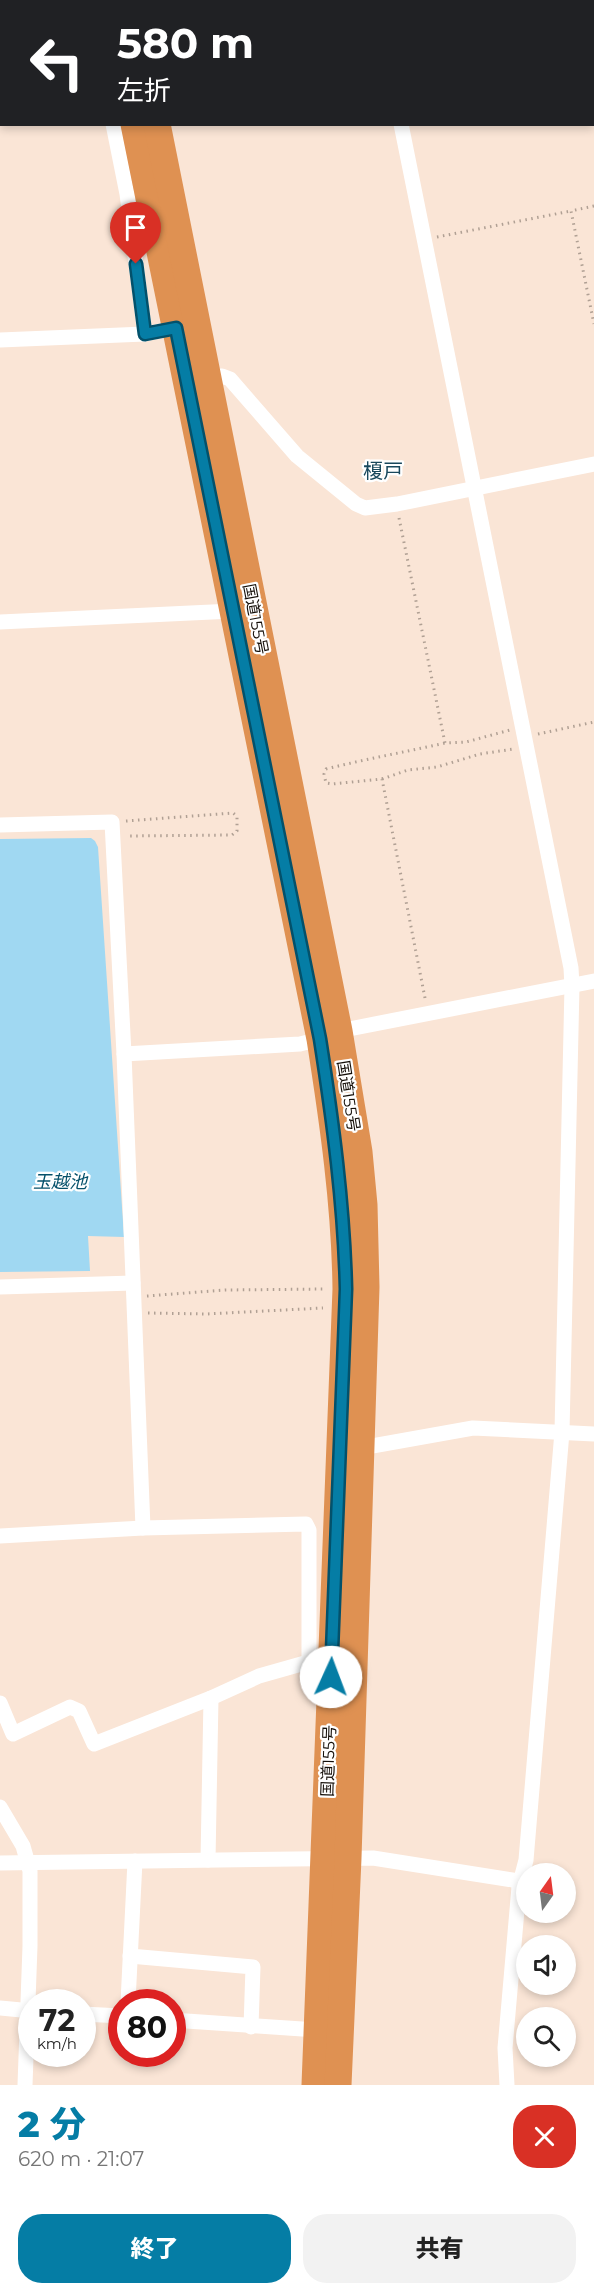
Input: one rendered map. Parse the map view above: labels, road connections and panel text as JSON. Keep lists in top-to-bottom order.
{
  "streets": {
    "highway": ["国道155号"]
  },
  "districts": ["榎戸"],
  "water": ["玉越池"],
  "north": "top",
  "page": {
    "turn": ["580 m", "左折"],
    "speed": "72 km/h",
    "limit": "80",
    "heading": ["2 分", "620 m · 21:07"],
    "buttons": ["終了", "共有"]
  }
}
